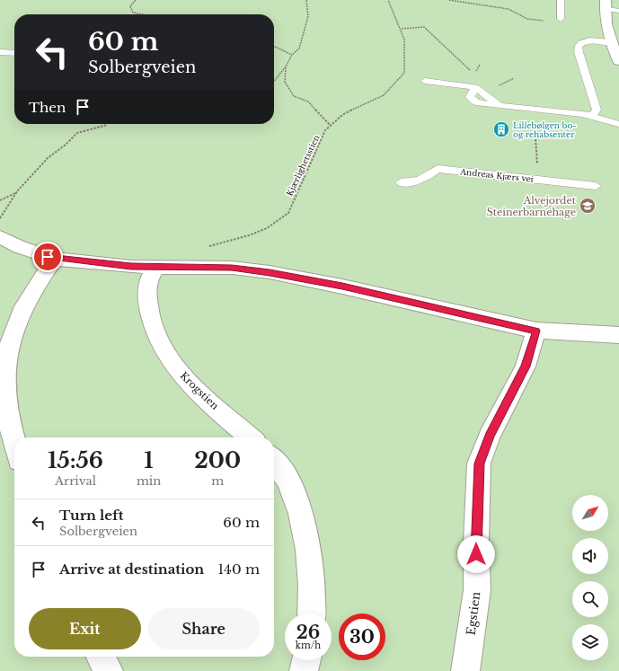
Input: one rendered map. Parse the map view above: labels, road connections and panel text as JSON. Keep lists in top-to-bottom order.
{
  "streets": {
    "street": ["Krogstien", "Egstien"],
    "lane": ["Andreas Kjærs vei"],
    "path": ["Kjærlighetsstien"]
  },
  "places": {
    "building": ["Lillebølgen bo- og rehabsenter"],
    "school or university": ["Alvejordet Steinerbarnehage"]
  },
  "north": "top right",
  "page": {
    "turn": ["60 m", "Solbergveien"],
    "then": "Then",
    "eta": [
      "15:56",
      "Arrival",
      "1",
      "min",
      "200",
      "m"
    ],
    "list": [
      {
        "name": "Turn left",
        "note": "Solbergveien",
        "value": "60 m"
      },
      {
        "name": "Arrive at destination",
        "value": "140 m"
      }
    ],
    "buttons": ["Exit", "Share"],
    "speed": "26 km/h",
    "limit": "30"
  }
}
